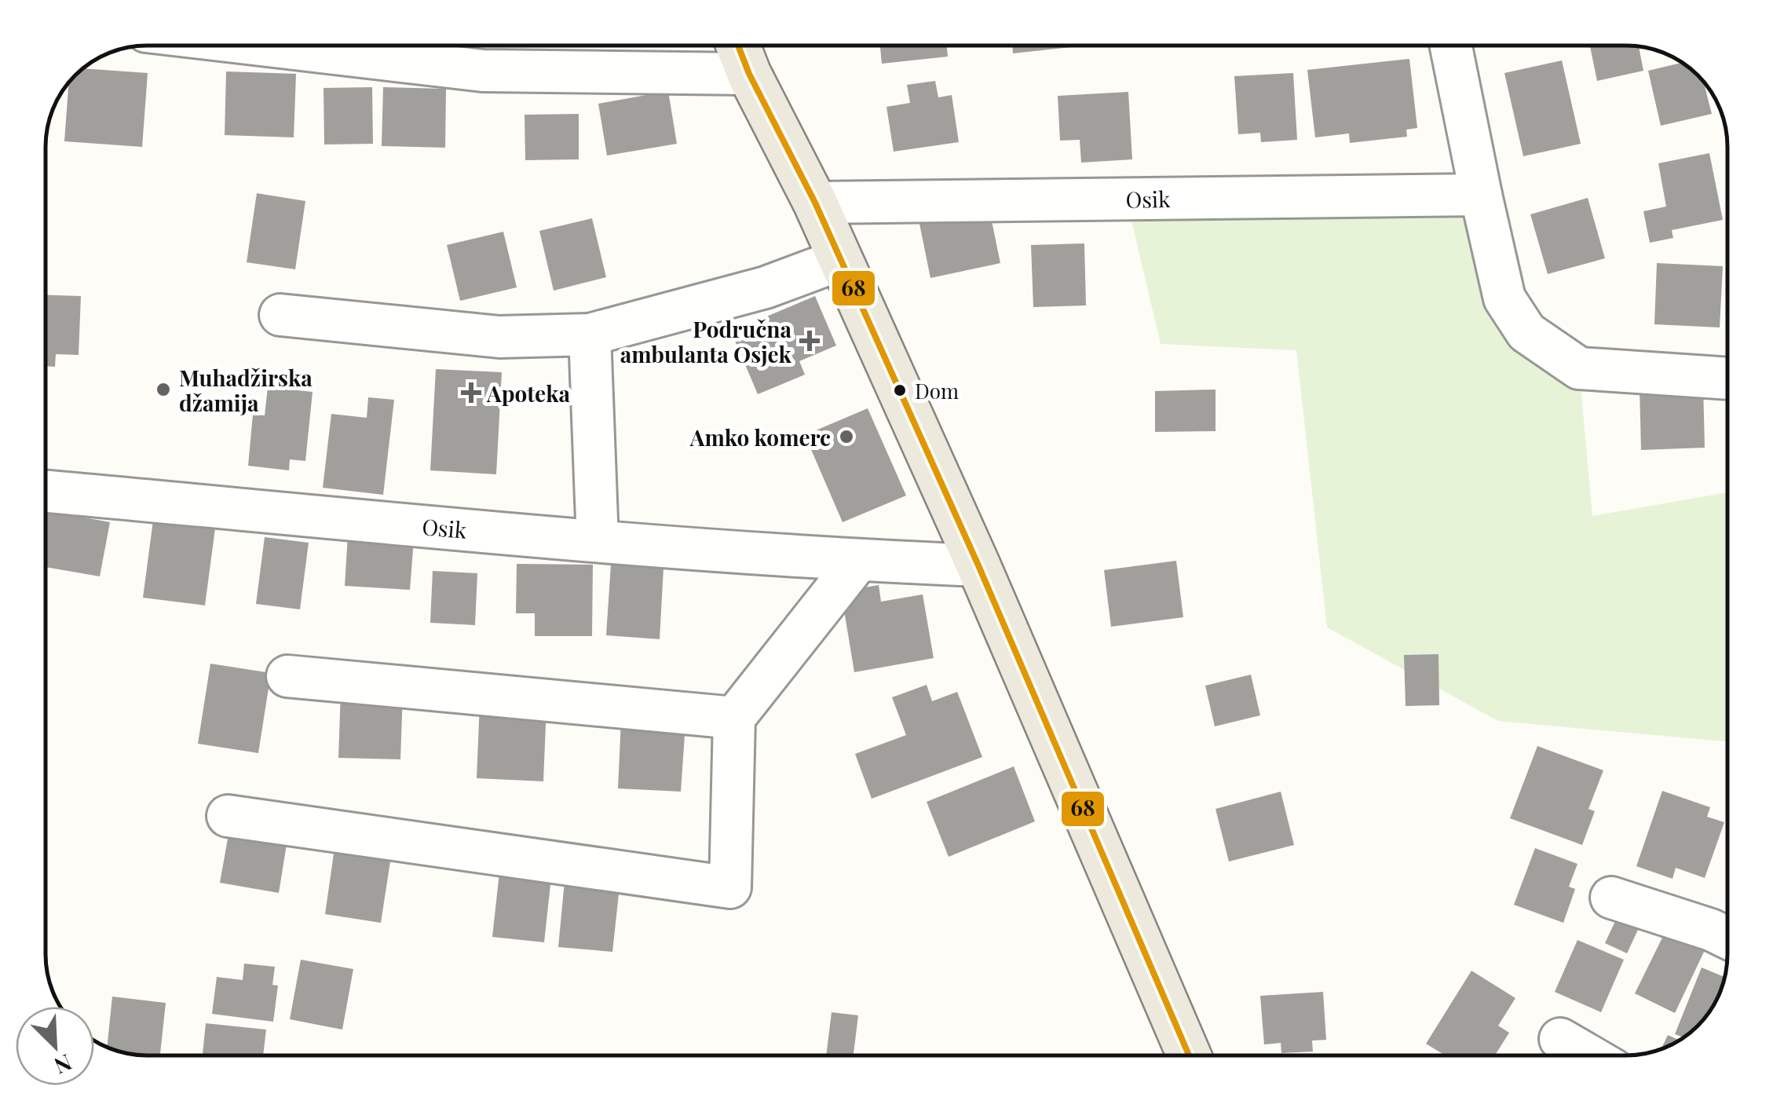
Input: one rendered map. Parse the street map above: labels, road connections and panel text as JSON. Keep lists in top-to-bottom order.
{
  "streets": {
    "street": ["Osik"]
  },
  "places": {
    "health": ["Područna ambulanta Osjek", "Apoteka"],
    "other": ["Muhadžirska džamija", "Dom", "Amko komerc"]
  },
  "lines": ["transit line 68"],
  "north": "bottom right"
}
